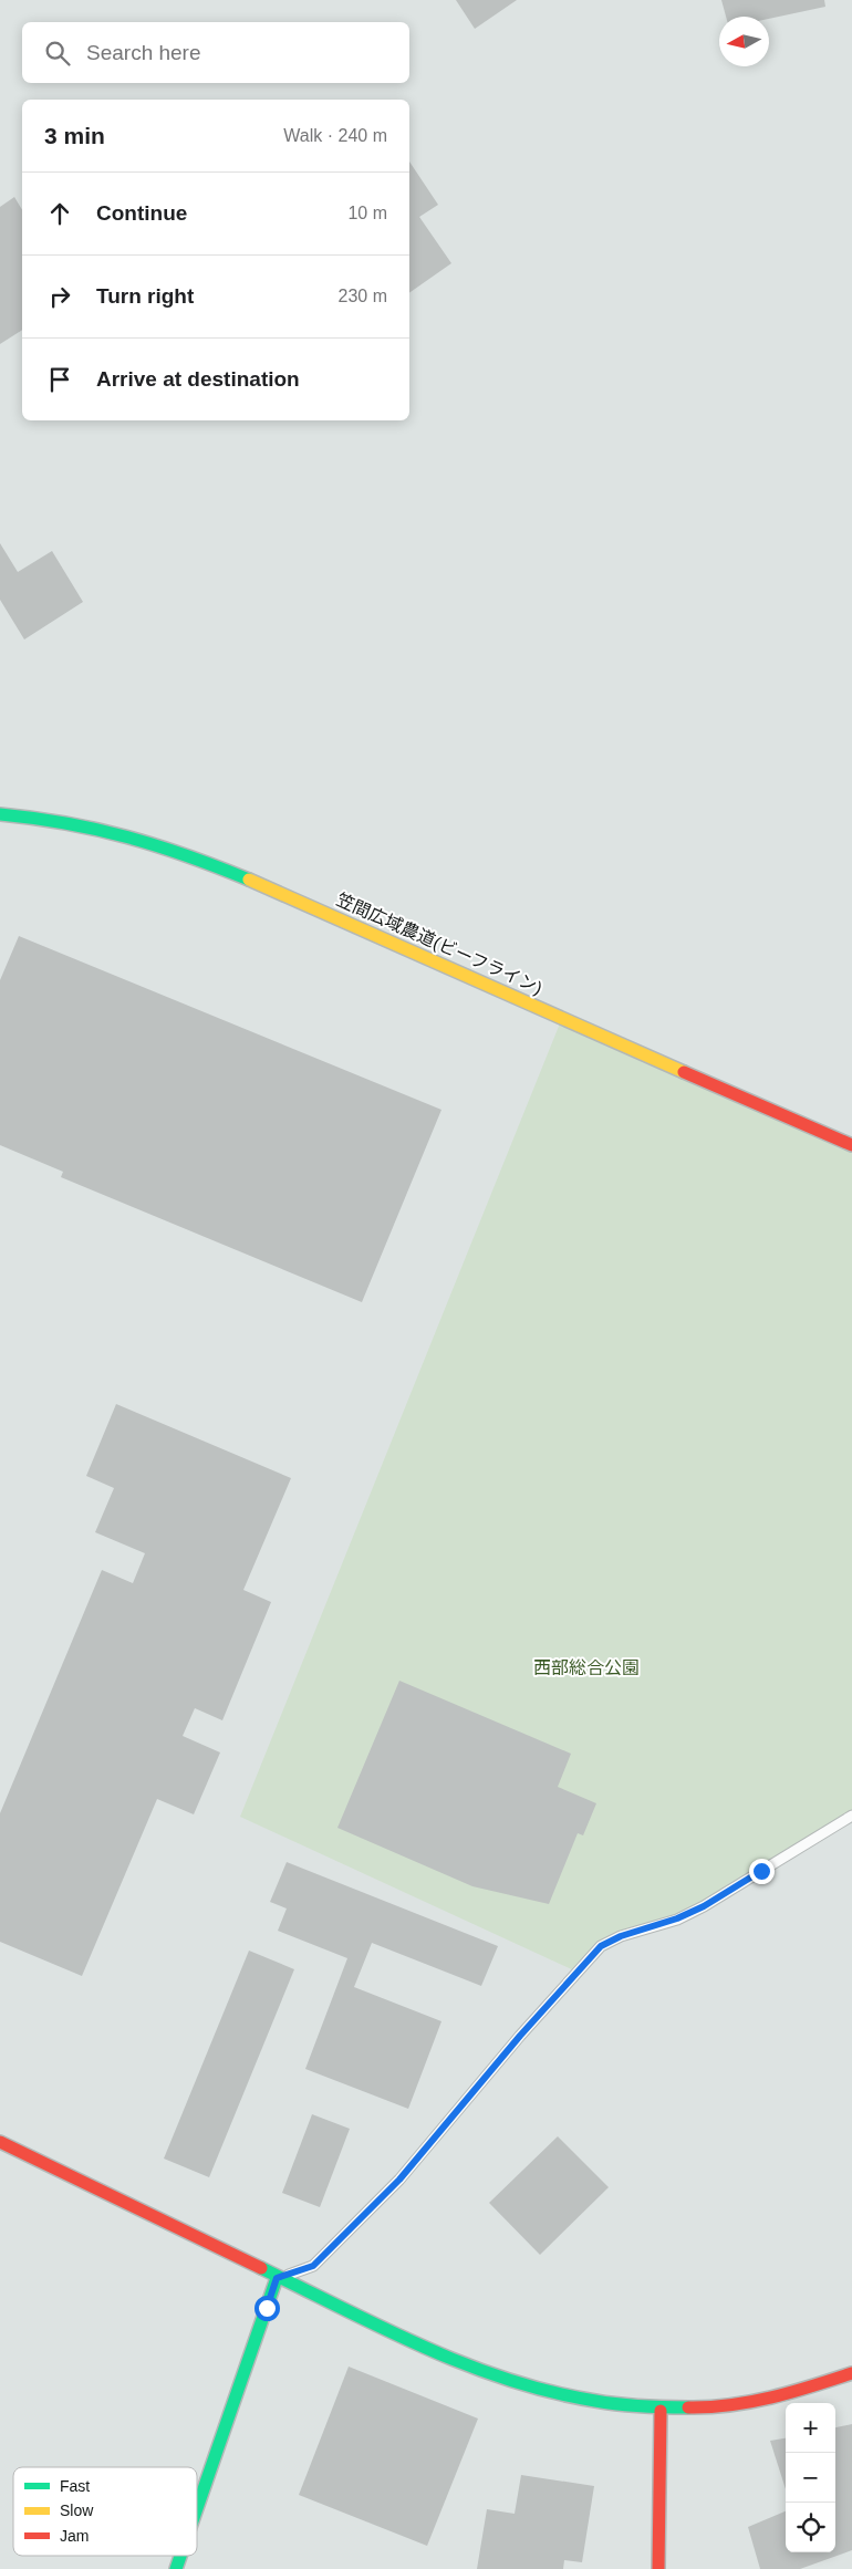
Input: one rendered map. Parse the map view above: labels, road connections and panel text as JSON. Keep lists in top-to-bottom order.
{
  "streets": {
    "street": ["笠間広域農道(ビーフライン)"]
  },
  "parks": ["西部総合公園"],
  "legend": ["Fast", "Slow", "Jam"],
  "north": "left",
  "page": {
    "search": "Search here",
    "heading": ["3 min", "Walk · 240 m"],
    "list": [
      ["Continue", "10 m"],
      ["Turn right", "230 m"],
      "Arrive at destination"
    ],
    "map_buttons": ["+", "−"]
  }
}
